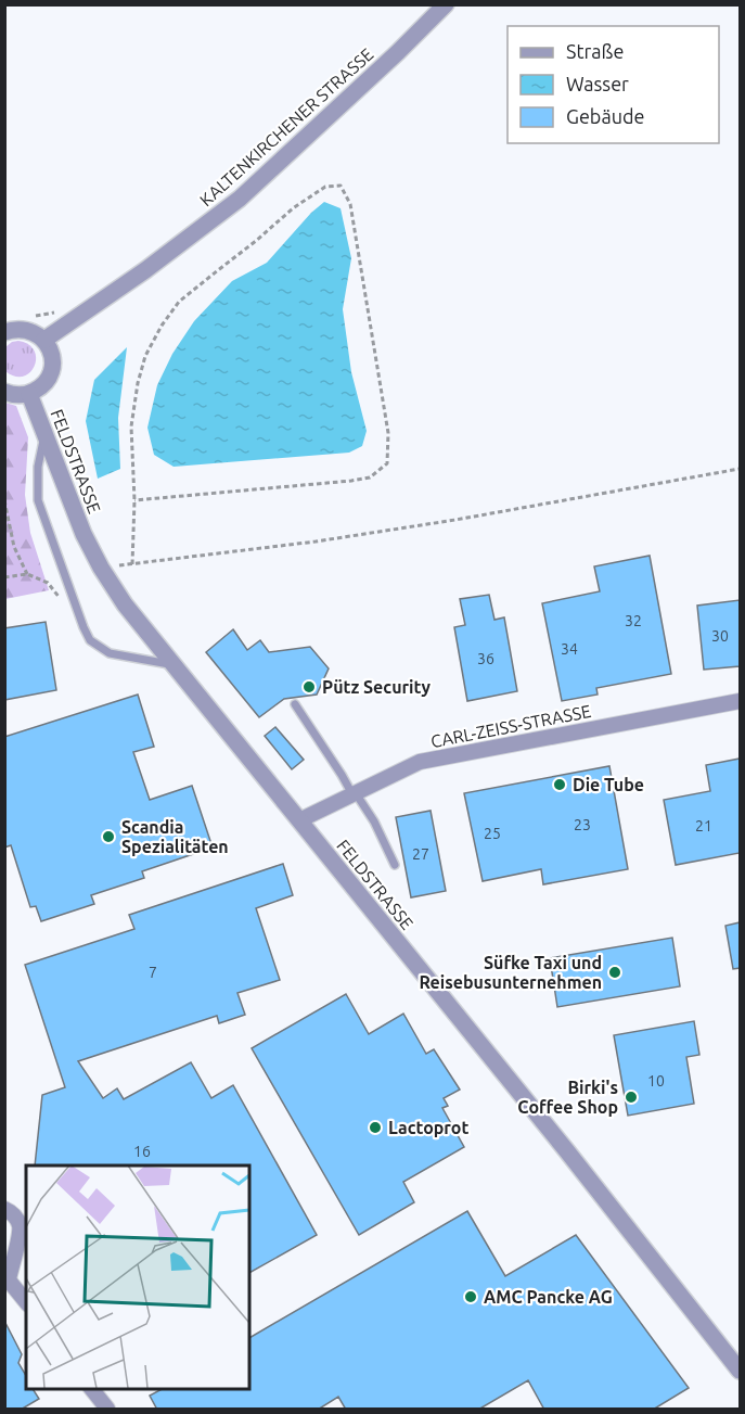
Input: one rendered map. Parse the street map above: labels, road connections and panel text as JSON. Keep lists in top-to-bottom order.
{
  "streets": {
    "street": ["KALTENKIRCHENER STRASSE", "FELDSTRASSE", "CARL-ZEISS-STRASSE"]
  },
  "crossings": [
    ["FELDSTRASSE", "CARL-ZEISS-STRASSE"]
  ],
  "places": [
    "Pütz Security",
    "Die Tube",
    "Scandia Spezialitäten",
    "Süfke Taxi und Reisebusunternehmen",
    "Birki's Coffee Shop",
    "Lactoprot",
    "AMC Pancke AG"
  ],
  "house_numbers": [
    "32",
    "30",
    "34",
    "36",
    "23",
    "21",
    "25",
    "27",
    "7",
    "10",
    "16"
  ],
  "legend": ["Straße", "Wasser", "Gebäude"]
}
